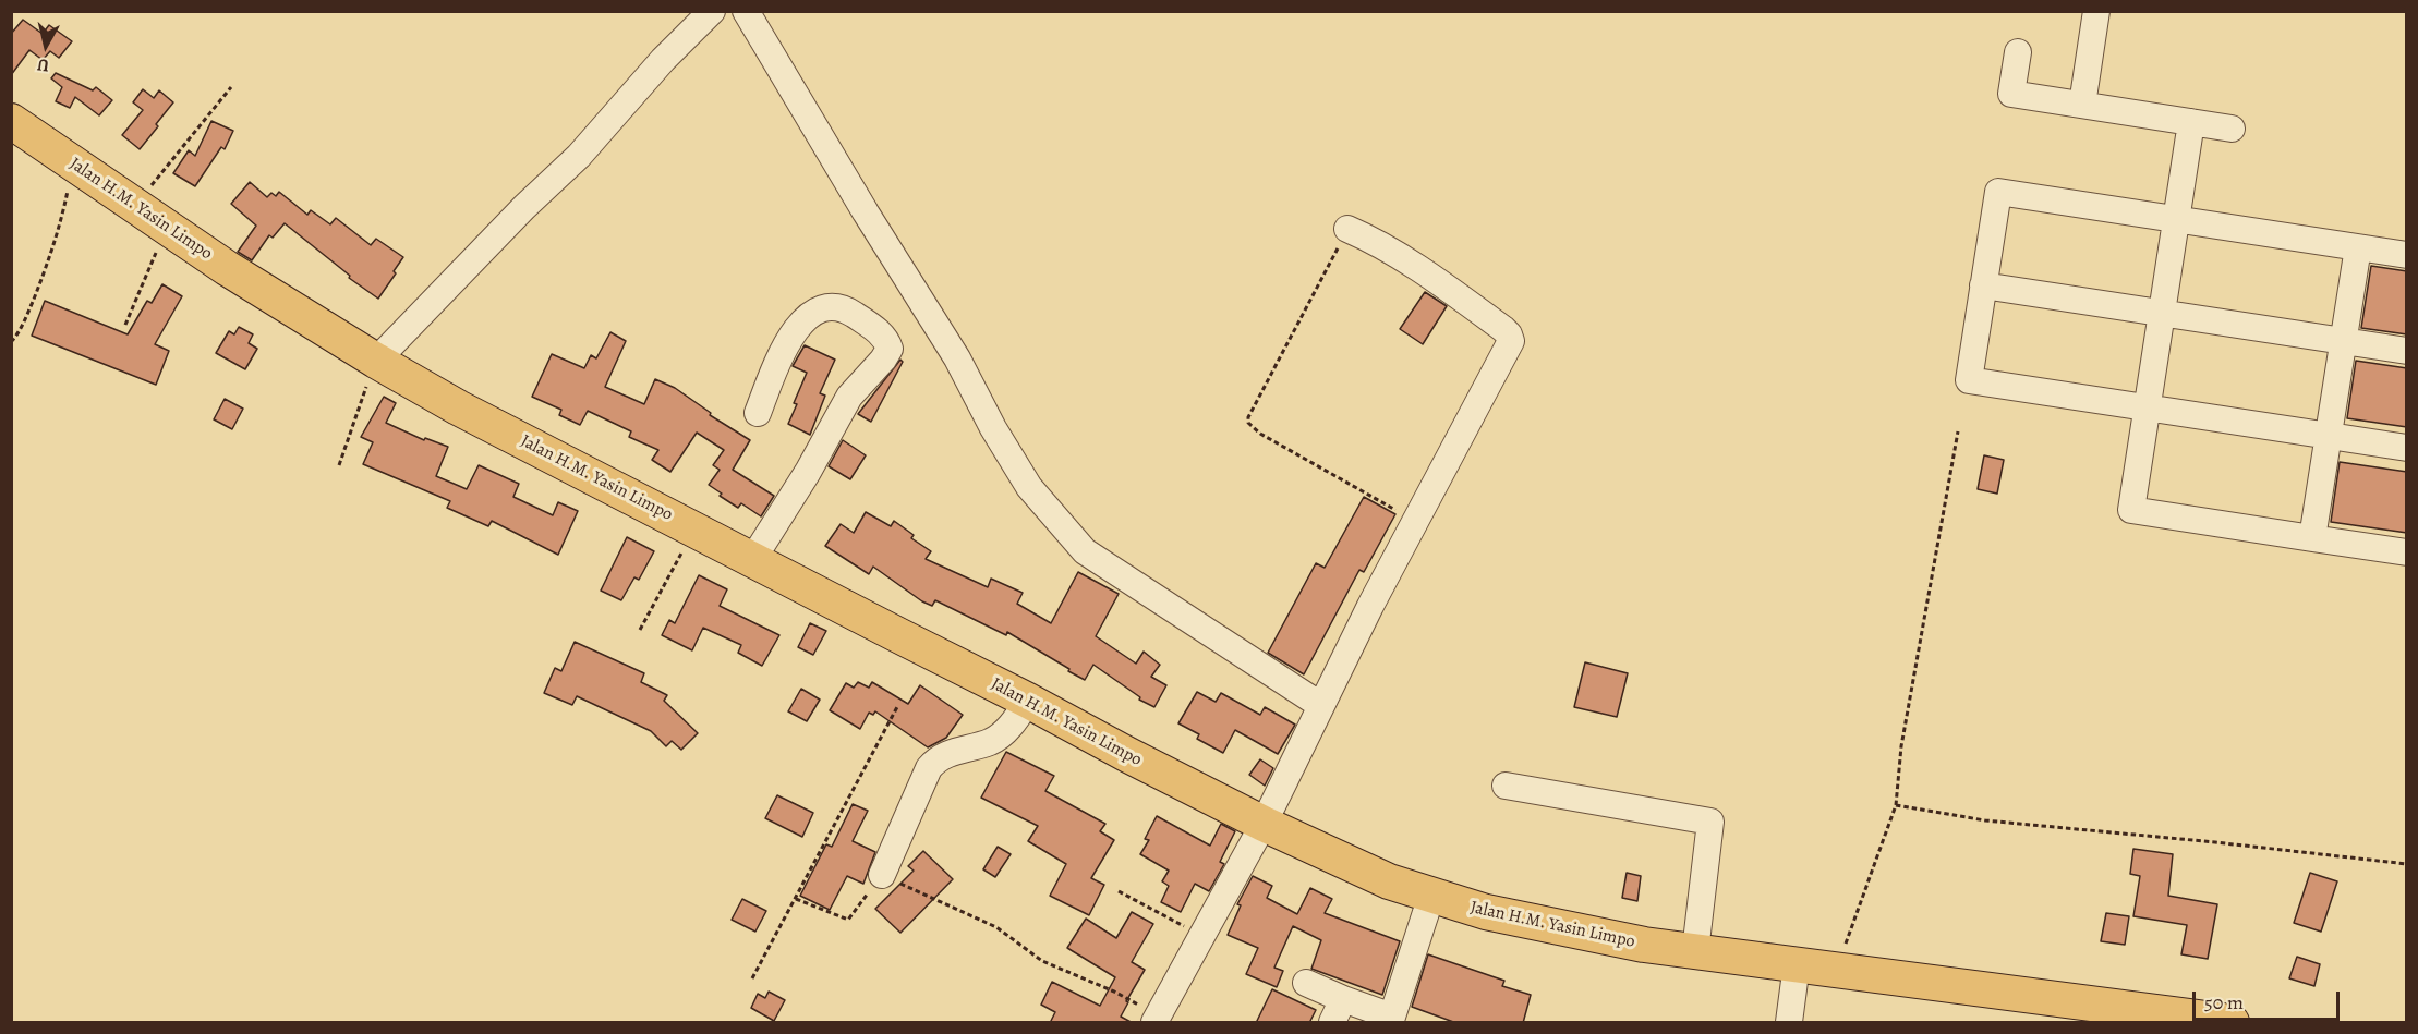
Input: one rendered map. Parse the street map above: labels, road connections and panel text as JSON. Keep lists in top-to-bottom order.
{
  "streets": {
    "main road": ["Jalan H.M. Yasin Limpo"]
  },
  "scale_bar": "50 m",
  "north": "bottom"
}
